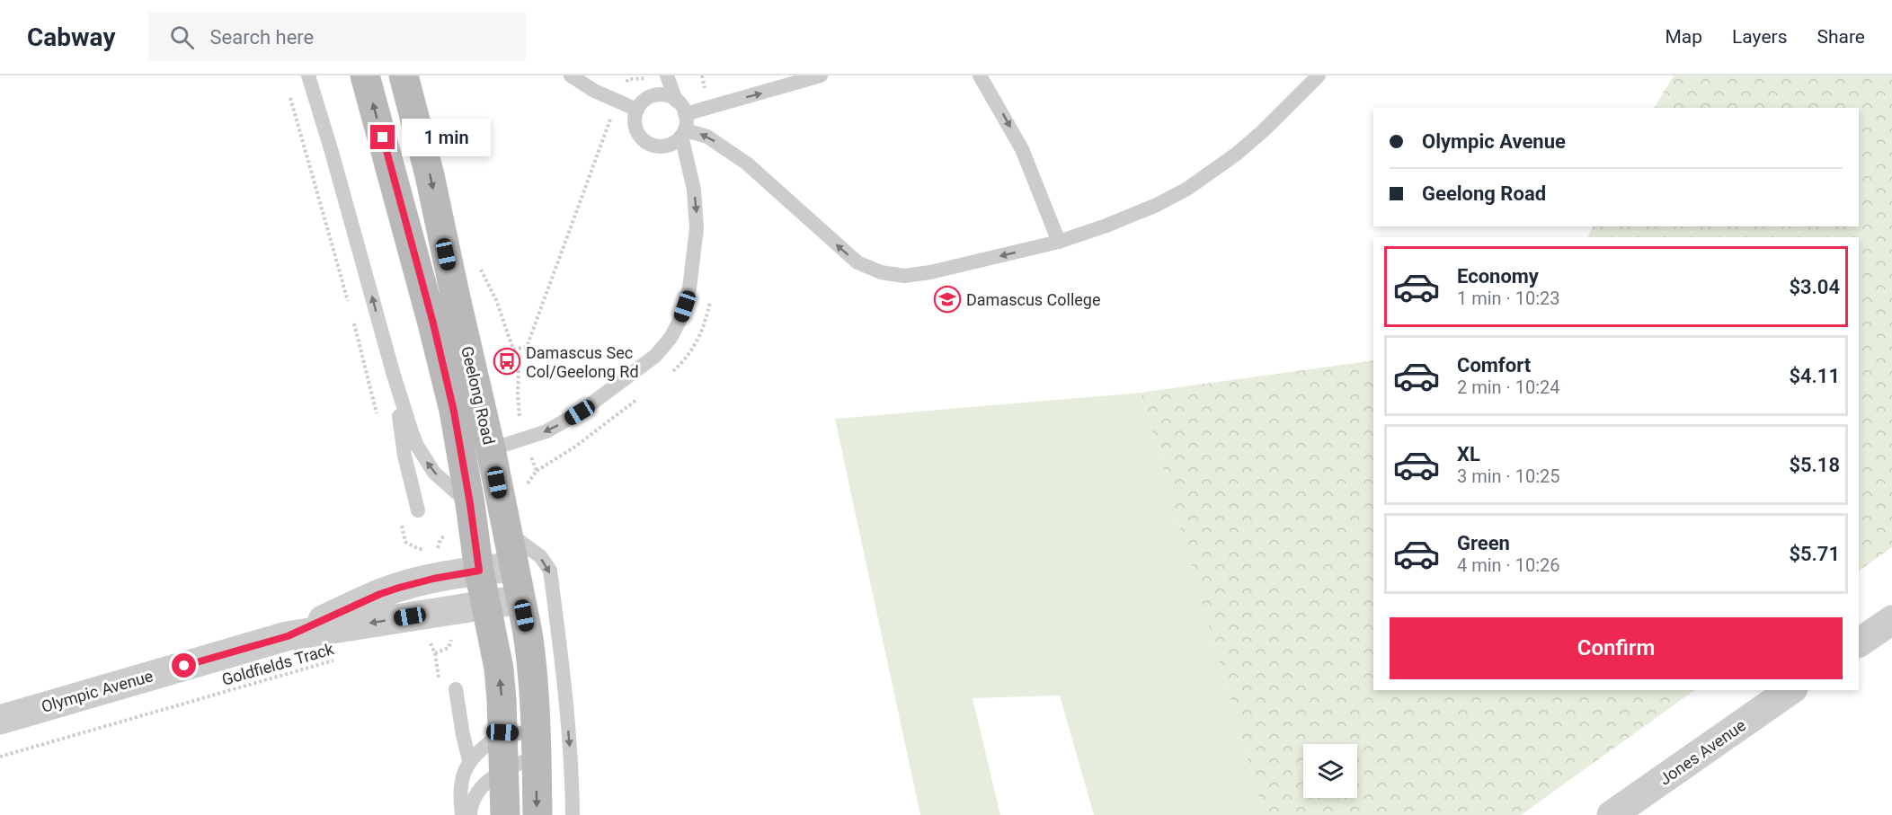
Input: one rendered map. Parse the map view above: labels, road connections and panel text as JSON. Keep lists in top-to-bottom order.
{
  "streets": {
    "main road": ["Geelong Road"],
    "street": ["Olympic Avenue", "Jones Avenue"],
    "path": ["Goldfields Track"]
  },
  "crossings": [
    ["Geelong Road", "Olympic Avenue"]
  ],
  "places": {
    "school or university": ["Damascus College"],
    "bus stop": ["Damascus Sec Col/Geelong Rd"]
  },
  "page": {
    "header": "Cabway",
    "search": "Search here",
    "nav": ["Map", "Layers", "Share"],
    "banner": ["Olympic Avenue", "Geelong Road"],
    "bubble": "1 min",
    "list": [
      {
        "name": "Economy",
        "note": "1 min · 10:23",
        "value": "$3.04"
      },
      {
        "name": "Comfort",
        "note": "2 min · 10:24",
        "value": "$4.11"
      },
      {
        "name": "XL",
        "note": "3 min · 10:25",
        "value": "$5.18"
      },
      {
        "name": "Green",
        "note": "4 min · 10:26",
        "value": "$5.71"
      }
    ],
    "buttons": "Confirm"
  }
}
